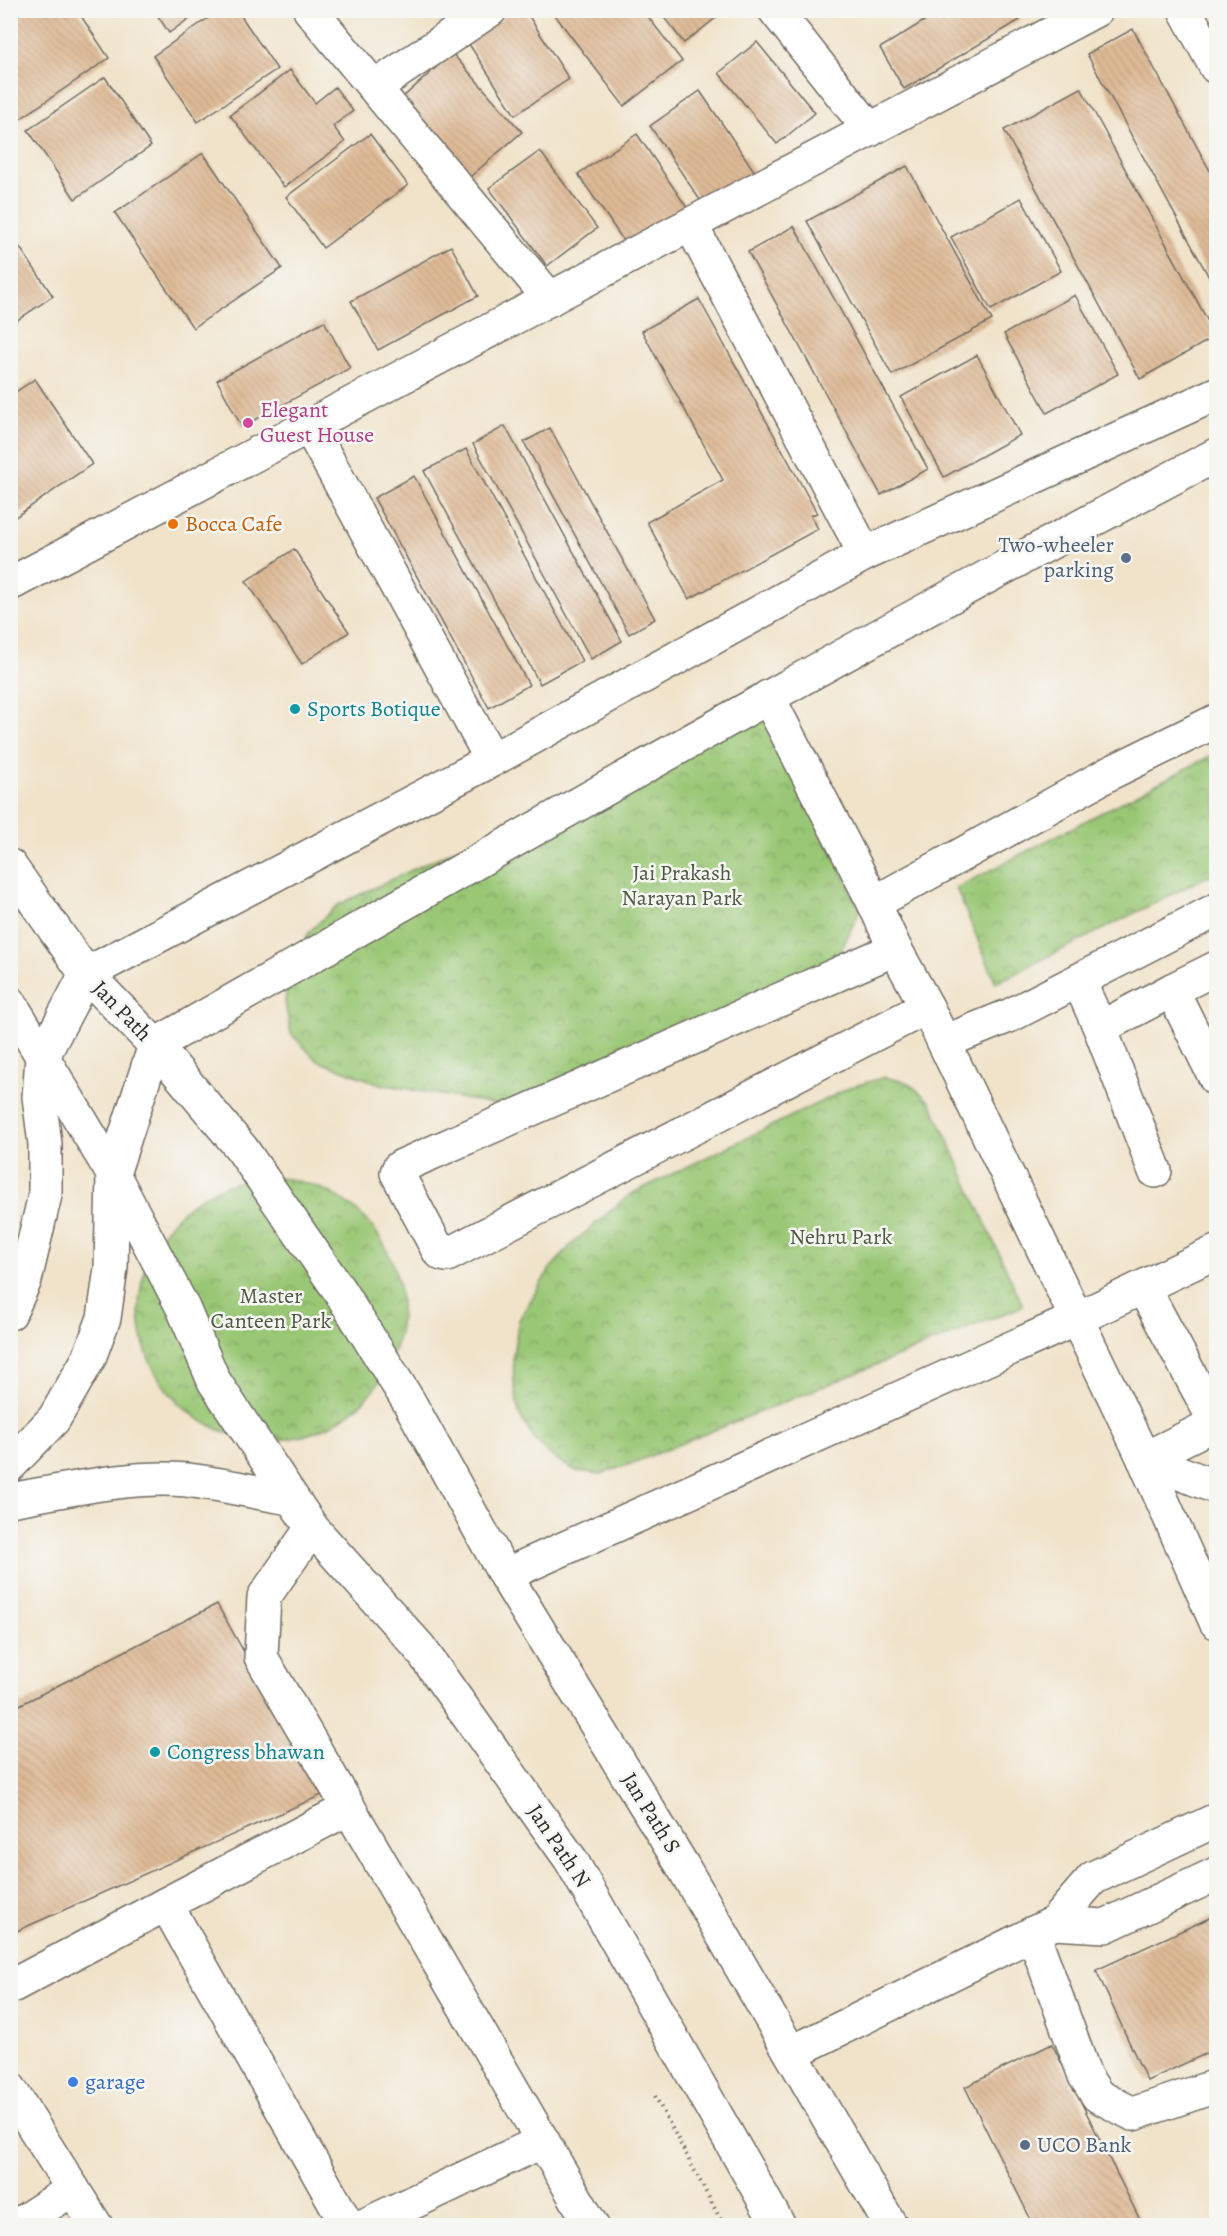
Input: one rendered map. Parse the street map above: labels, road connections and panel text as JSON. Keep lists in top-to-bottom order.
{
  "streets": {
    "street": ["Jan Path", "Jan Path S", "Jan Path N"]
  },
  "crossings": [
    ["Jan Path", "Jan Path S"]
  ],
  "parks": ["Jai Prakash Narayan Park", "Nehru Park", "Master Canteen Park"],
  "places": [
    "Elegant Guest House",
    "Bocca Cafe",
    "Two-wheeler parking",
    "Sports Botique",
    "Congress bhawan",
    "garage",
    "UCO Bank"
  ]
}
